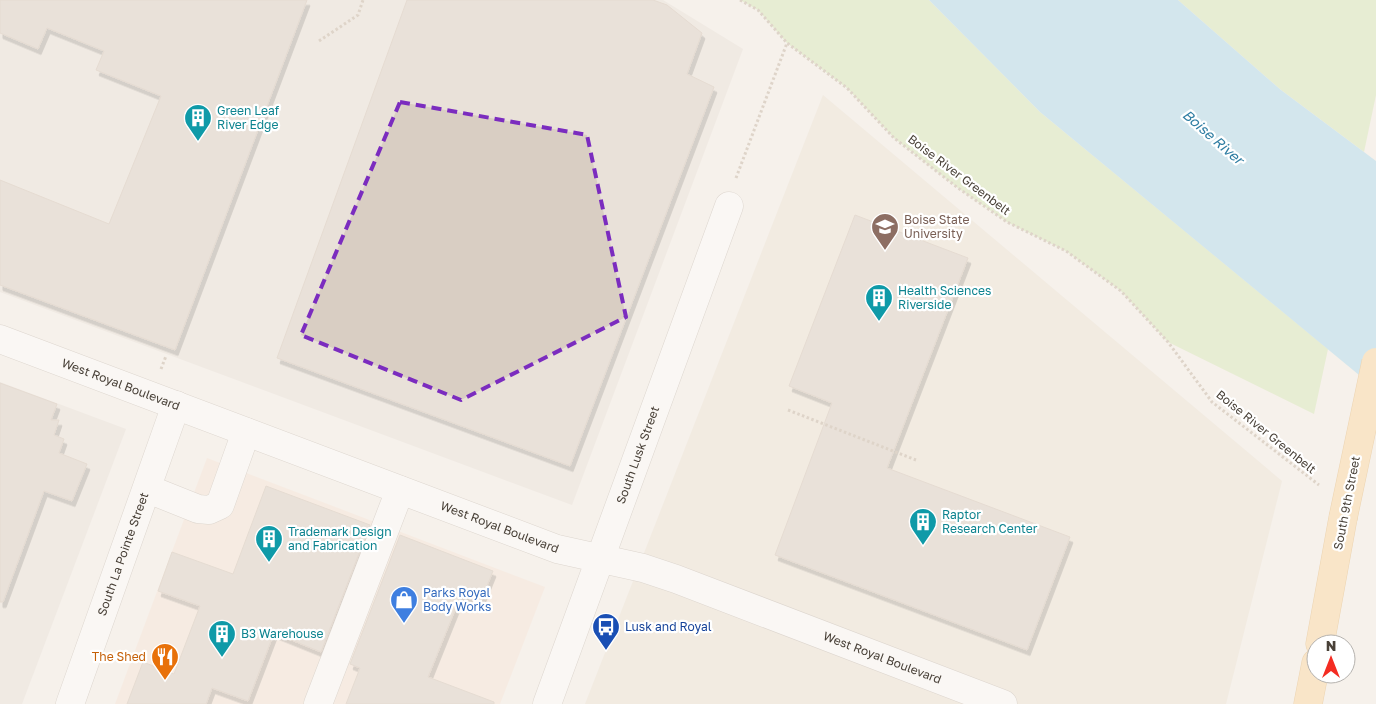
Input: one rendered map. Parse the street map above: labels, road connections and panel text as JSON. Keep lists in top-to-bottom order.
{
  "streets": {
    "main road": ["South 9th Street"],
    "street": ["West Royal Boulevard", "South Lusk Street", "South La Pointe Street"],
    "path": ["Boise River Greenbelt"]
  },
  "crossings": [
    ["West Royal Boulevard", "South Lusk Street"],
    ["West Royal Boulevard", "South La Pointe Street"]
  ],
  "water": ["Boise River"],
  "places": {
    "building": [
      "Green Leaf River Edge",
      "Health Sciences Riverside",
      "Raptor Research Center",
      "Trademark Design and Fabrication",
      "B3 Warehouse"
    ],
    "school or university": ["Boise State University"],
    "shop": ["Parks Royal Body Works"],
    "bus stop": ["Lusk and Royal"],
    "restaurant": ["The Shed"]
  },
  "north": "top"
}
